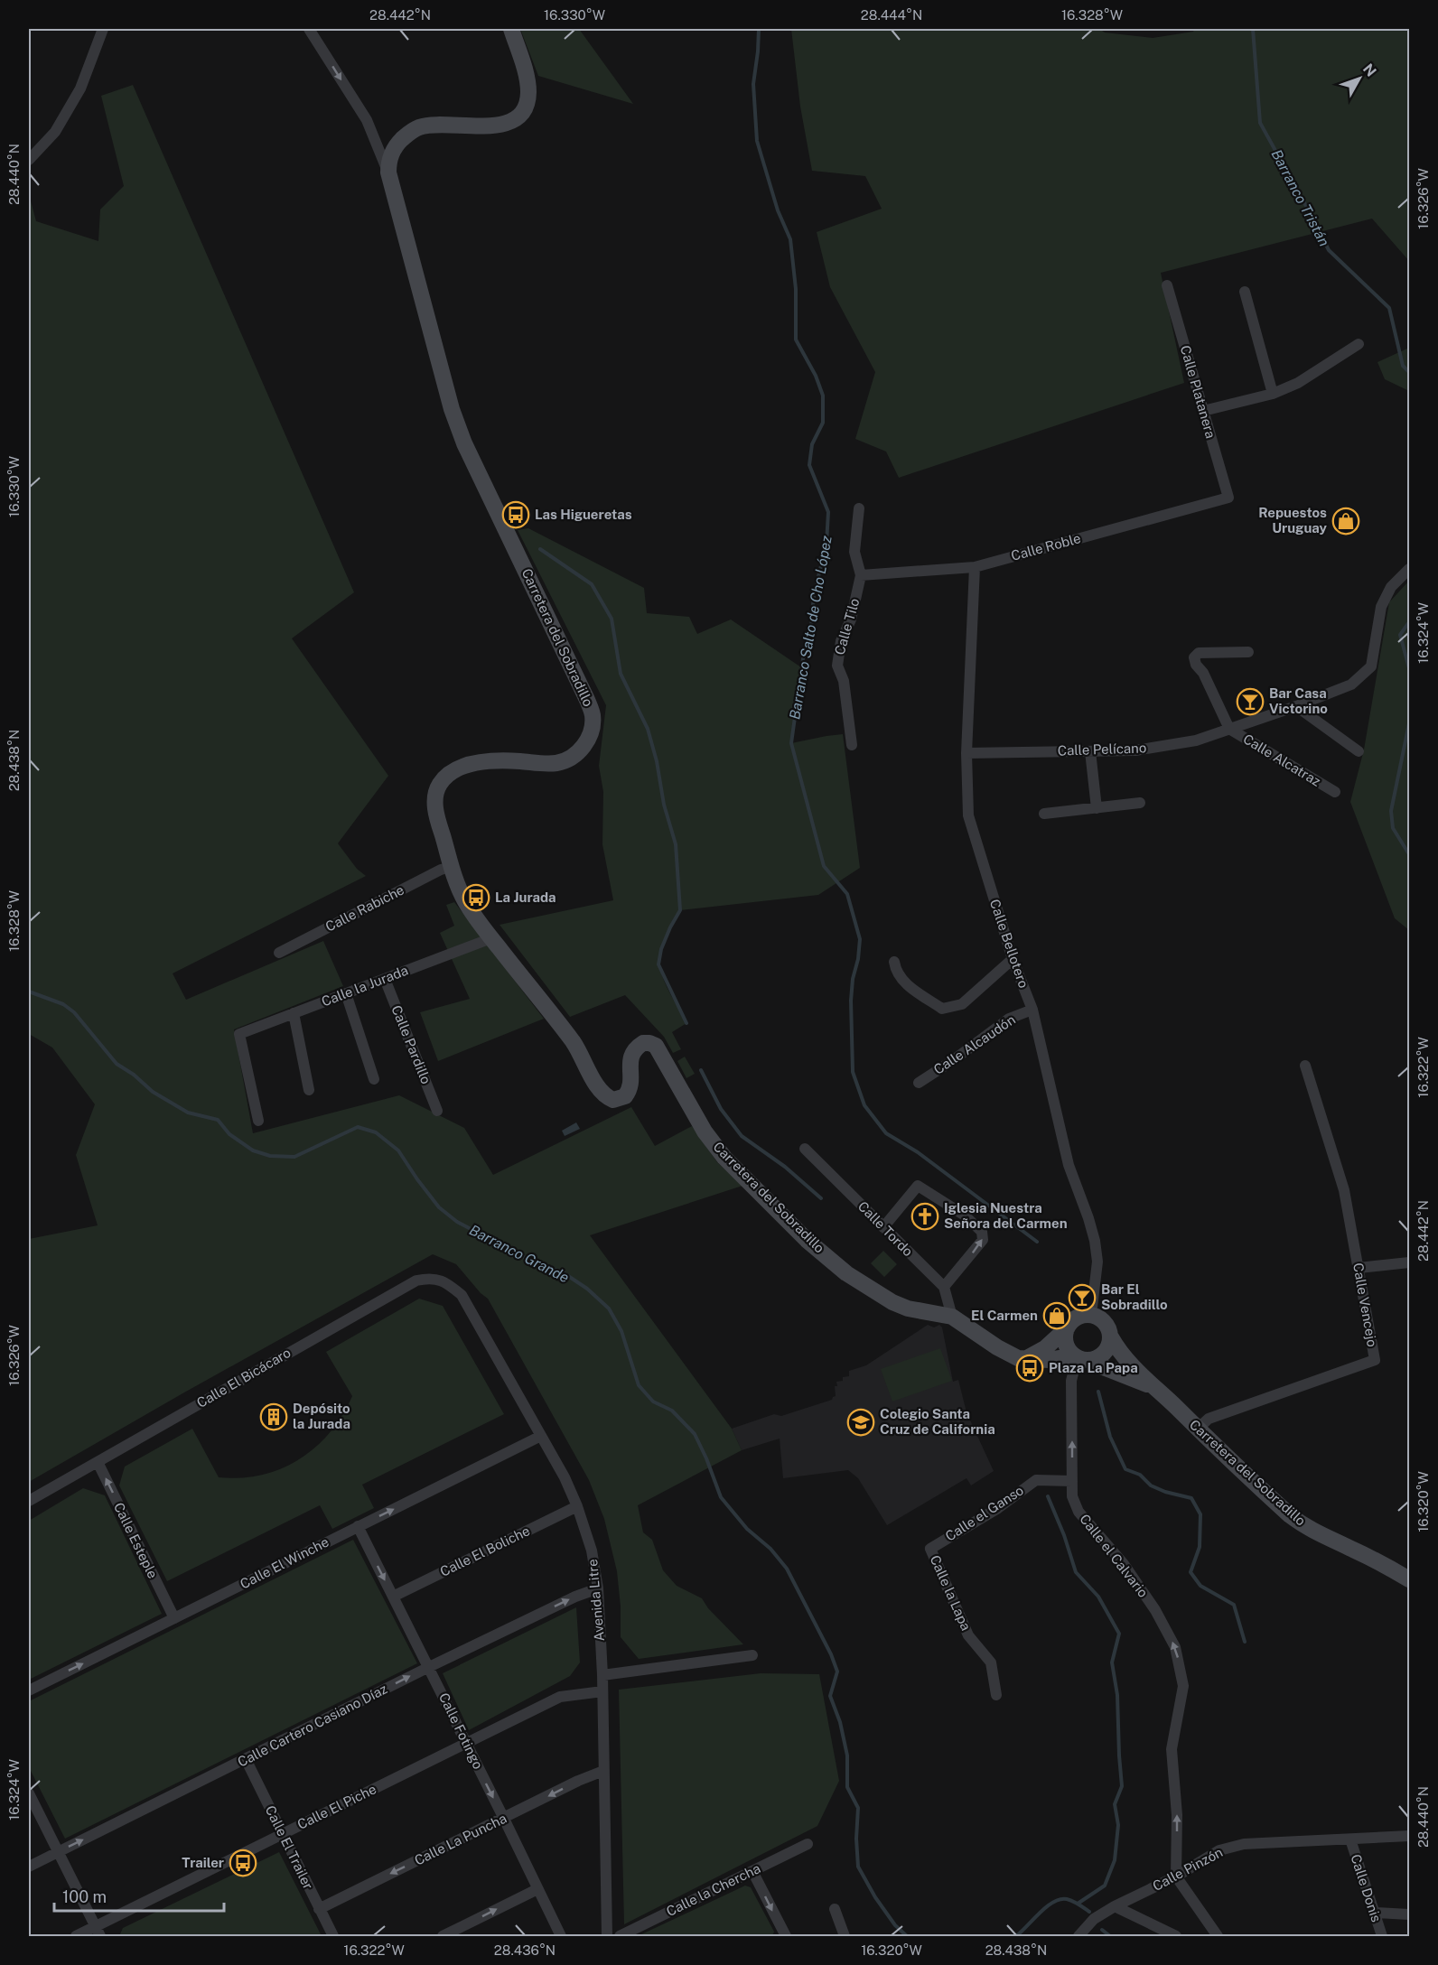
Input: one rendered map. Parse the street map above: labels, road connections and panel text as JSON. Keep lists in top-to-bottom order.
{
  "streets": {
    "main road": ["Carretera del Sobradillo"],
    "street": [
      "Calle Platanera",
      "Calle Roble",
      "Calle Tilo",
      "Calle Pelícano",
      "Calle Alcatraz",
      "Calle Rabiche",
      "Calle Bellotero",
      "Calle la Jurada",
      "Calle Pardillo",
      "Calle Alcaudón",
      "Calle Tordo",
      "Calle Vencejo",
      "Calle El Bicácaro",
      "Calle el Ganso",
      "Calle Esteple",
      "Calle El Boliche",
      "Calle el Calvario",
      "Calle El Winche",
      "Calle la Lapa",
      "Avenida Litre",
      "Calle Cartero Casiano Díaz",
      "Calle Fotingo",
      "Calle El Piche",
      "Calle La Puncha",
      "Calle El Trailer",
      "Calle Pinzón",
      "Calle Donis",
      "Calle la Chercha"
    ]
  },
  "crossings": [
    ["Calle Platanera", "Calle Roble"],
    ["Calle Roble", "Calle Tilo"],
    ["Calle Roble", "Calle Bellotero"],
    ["Carretera del Sobradillo", "Calle Rabiche"],
    ["Carretera del Sobradillo", "Calle Bellotero"],
    ["Carretera del Sobradillo", "Calle la Jurada"],
    ["Carretera del Sobradillo", "Calle Vencejo"],
    ["Carretera del Sobradillo", "Calle el Calvario"],
    ["Calle Pelícano", "Calle Alcatraz"],
    ["Calle Pelícano", "Calle Bellotero"],
    ["Calle Bellotero", "Calle Alcaudón"],
    ["Calle Bellotero", "Calle el Calvario"],
    ["Calle la Jurada", "Calle Pardillo"],
    ["Calle El Bicácaro", "Calle Esteple"],
    ["Calle El Bicácaro", "Avenida Litre"],
    ["Calle el Ganso", "Calle el Calvario"],
    ["Calle el Ganso", "Calle la Lapa"],
    ["Calle Esteple", "Calle El Winche"],
    ["Calle El Boliche", "Avenida Litre"],
    ["Calle El Boliche", "Calle Fotingo"],
    ["Calle el Calvario", "Calle Pinzón"],
    ["Calle El Winche", "Avenida Litre"],
    ["Calle El Winche", "Calle Fotingo"],
    ["Avenida Litre", "Calle Cartero Casiano Díaz"],
    ["Avenida Litre", "Calle El Piche"],
    ["Avenida Litre", "Calle La Puncha"],
    ["Calle Cartero Casiano Díaz", "Calle Fotingo"],
    ["Calle Cartero Casiano Díaz", "Calle El Trailer"],
    ["Calle Fotingo", "Calle El Piche"],
    ["Calle Fotingo", "Calle La Puncha"],
    ["Calle El Piche", "Calle El Trailer"],
    ["Calle La Puncha", "Calle El Trailer"],
    ["Calle Pinzón", "Calle Donis"]
  ],
  "one_way": [
    "Calle Esteple",
    "Calle el Calvario",
    "Calle El Winche",
    "Calle Cartero Casiano Díaz",
    "Calle Fotingo"
  ],
  "water": ["Barranco Tristán", "Barranco Salto de Cho López", "Barranco Grande"],
  "places": {
    "bus stop": [
      "Las Higueretas",
      "La Jurada",
      "Plaza La Papa",
      "Trailer"
    ],
    "shop": ["Repuestos Uruguay", "El Carmen"],
    "bar": ["Bar Casa Victorino", "Bar El Sobradillo"],
    "church": ["Iglesia Nuestra Señora del Carmen"],
    "building": ["Depósito la Jurada"],
    "school or university": ["Colegio Santa Cruz de California"]
  },
  "scale_bar": "100 m",
  "north": "top right",
  "coordinates": [
    "28.442°N",
    "16.330°W",
    "28.444°N",
    "16.328°W",
    "28.440°N",
    "16.326°W",
    "16.324°W",
    "28.438°N",
    "16.322°W",
    "16.320°W",
    "28.436°N"
  ]
}
